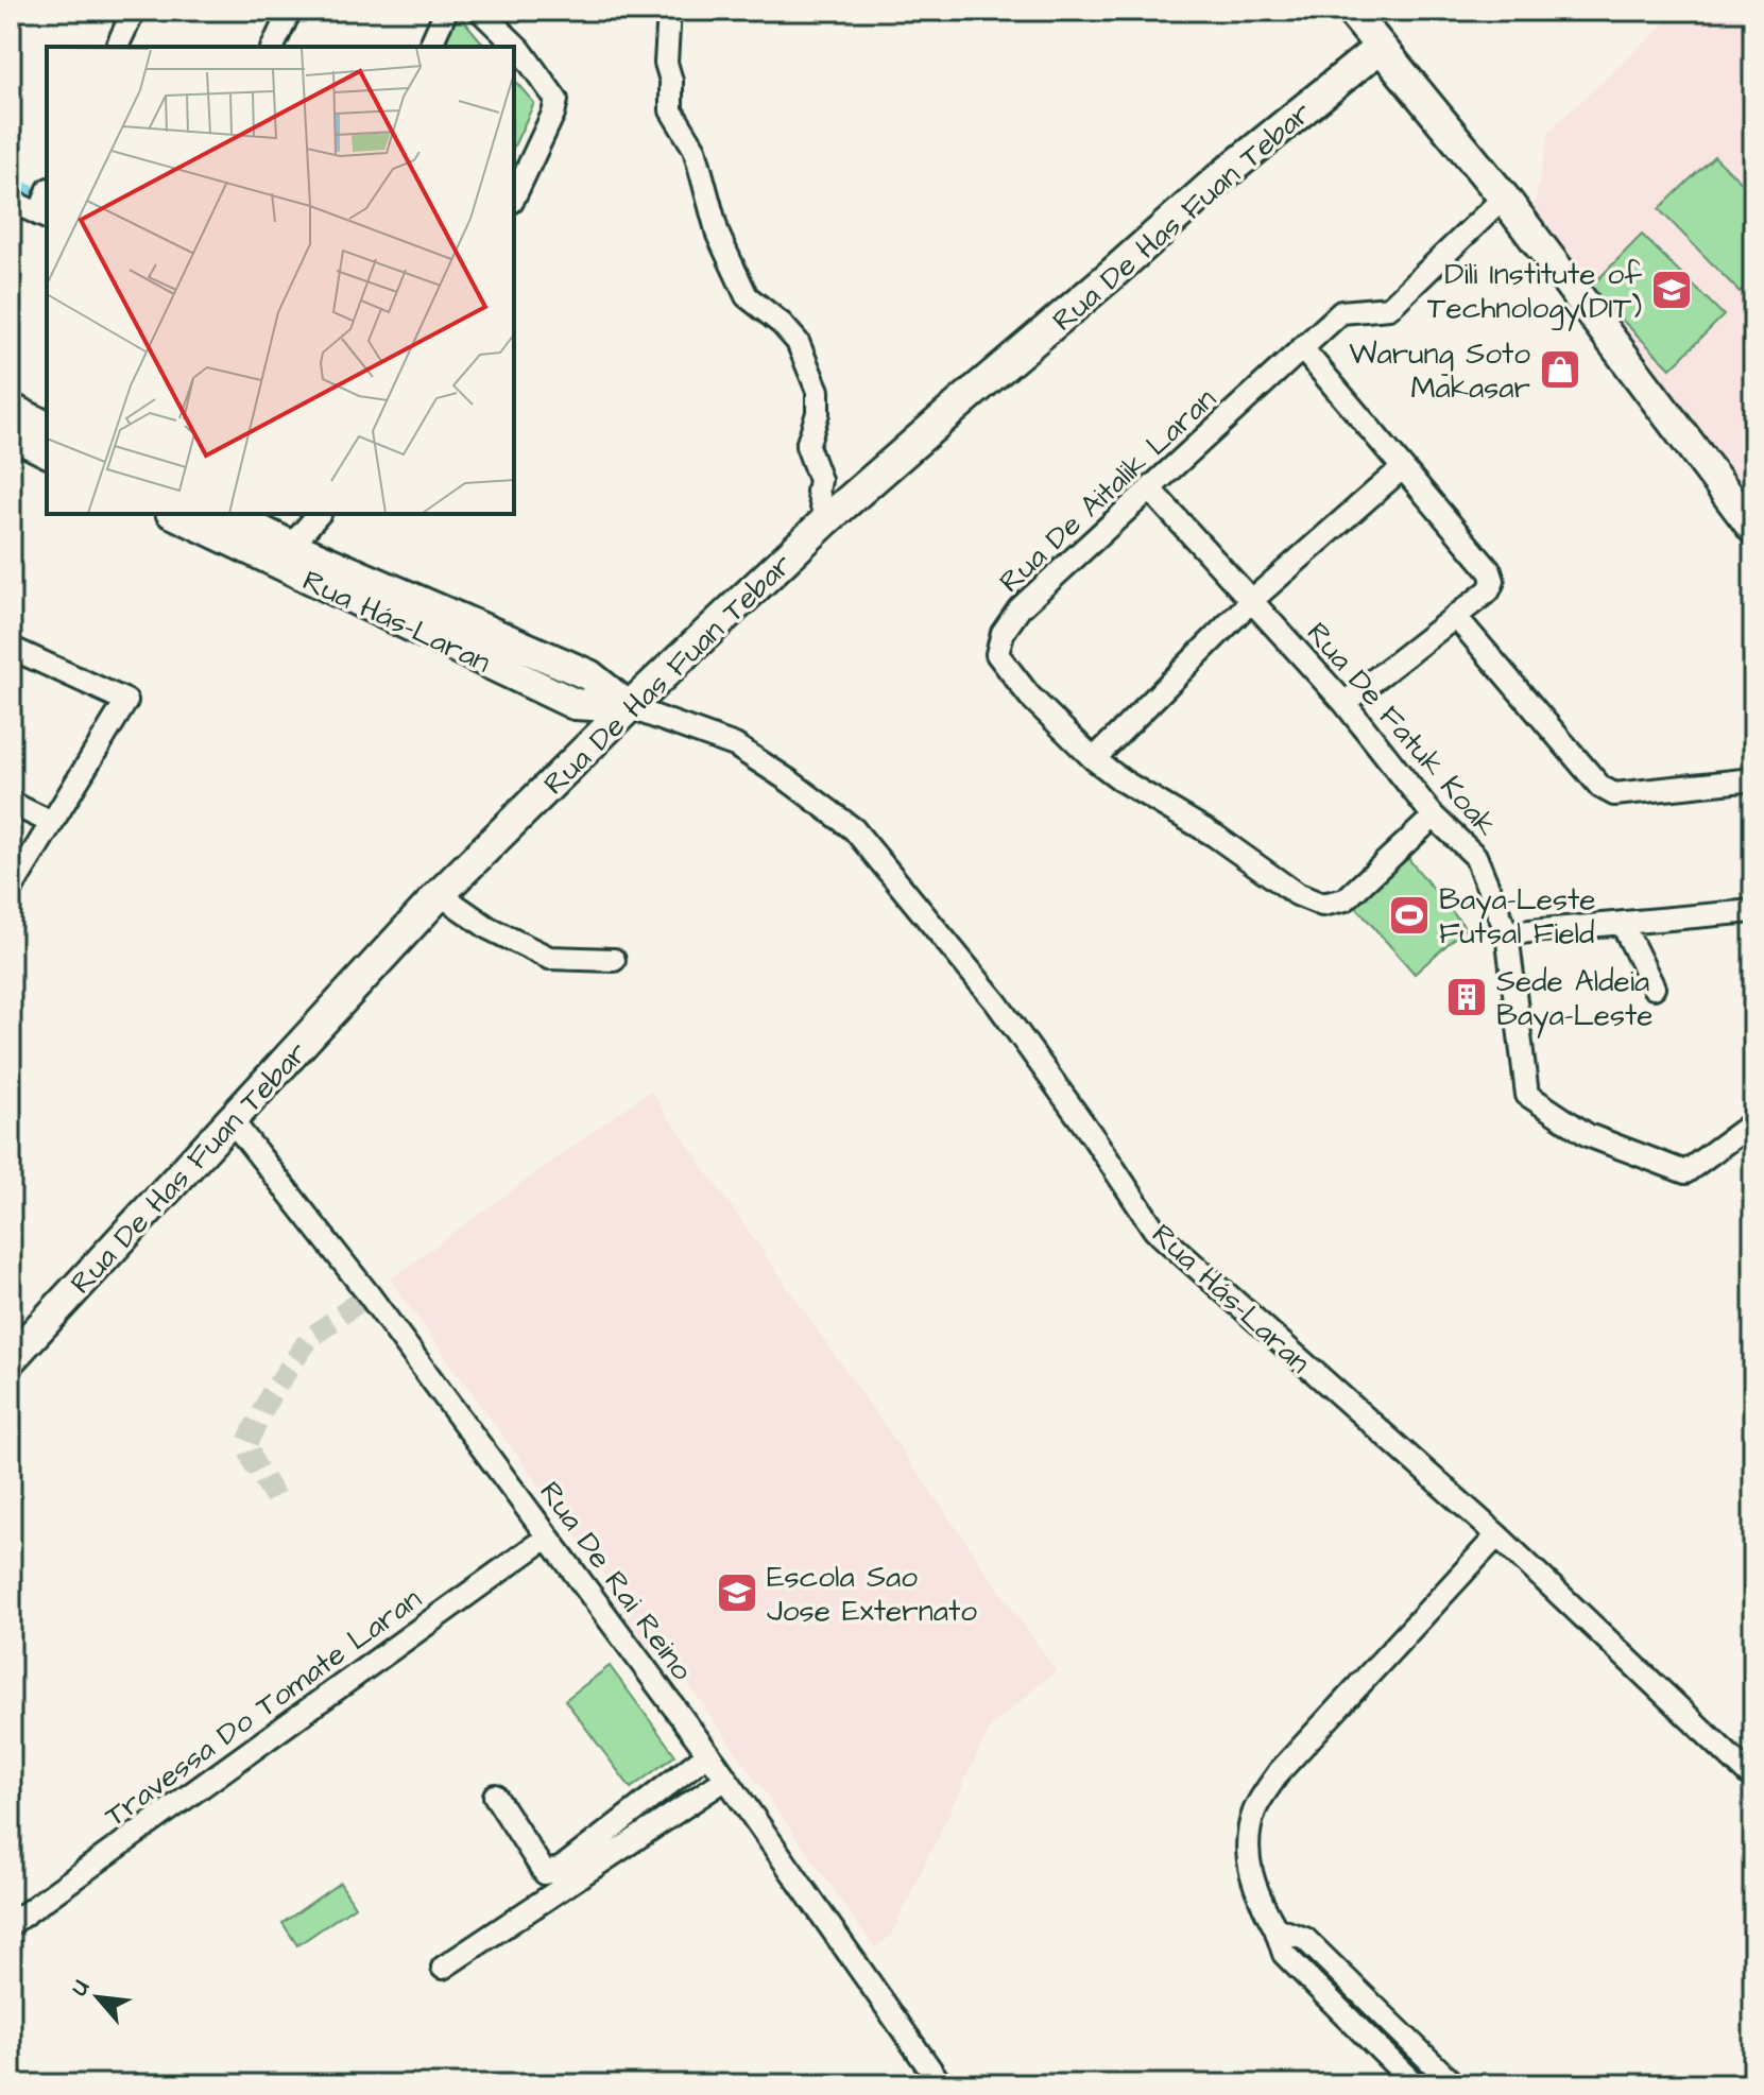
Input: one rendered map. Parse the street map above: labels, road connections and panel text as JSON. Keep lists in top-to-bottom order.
{
  "streets": {
    "street": [
      "Rua De Has Fuan Tebar",
      "Rua De Aitalik Laran",
      "Rua Hás-Laran",
      "Rua De Fatuk Koak",
      "Rua De Rai Reino",
      "Travessa Do Tomate Laran"
    ]
  },
  "crossings": [
    ["Rua De Has Fuan Tebar", "Rua Hás-Laran"],
    ["Rua De Has Fuan Tebar", "Rua De Rai Reino"],
    ["Rua De Aitalik Laran", "Rua De Fatuk Koak"],
    ["Rua De Rai Reino", "Travessa Do Tomate Laran"]
  ],
  "places": {
    "school or university": ["Dili Institute of Technology(DIT)", "Escola Sao Jose Externato"],
    "shop": ["Warung Soto Makasar"],
    "sports": ["Baya-Leste Futsal Field"],
    "building": ["Sede Aldeia Baya-Leste"]
  },
  "north": "top left"
}
